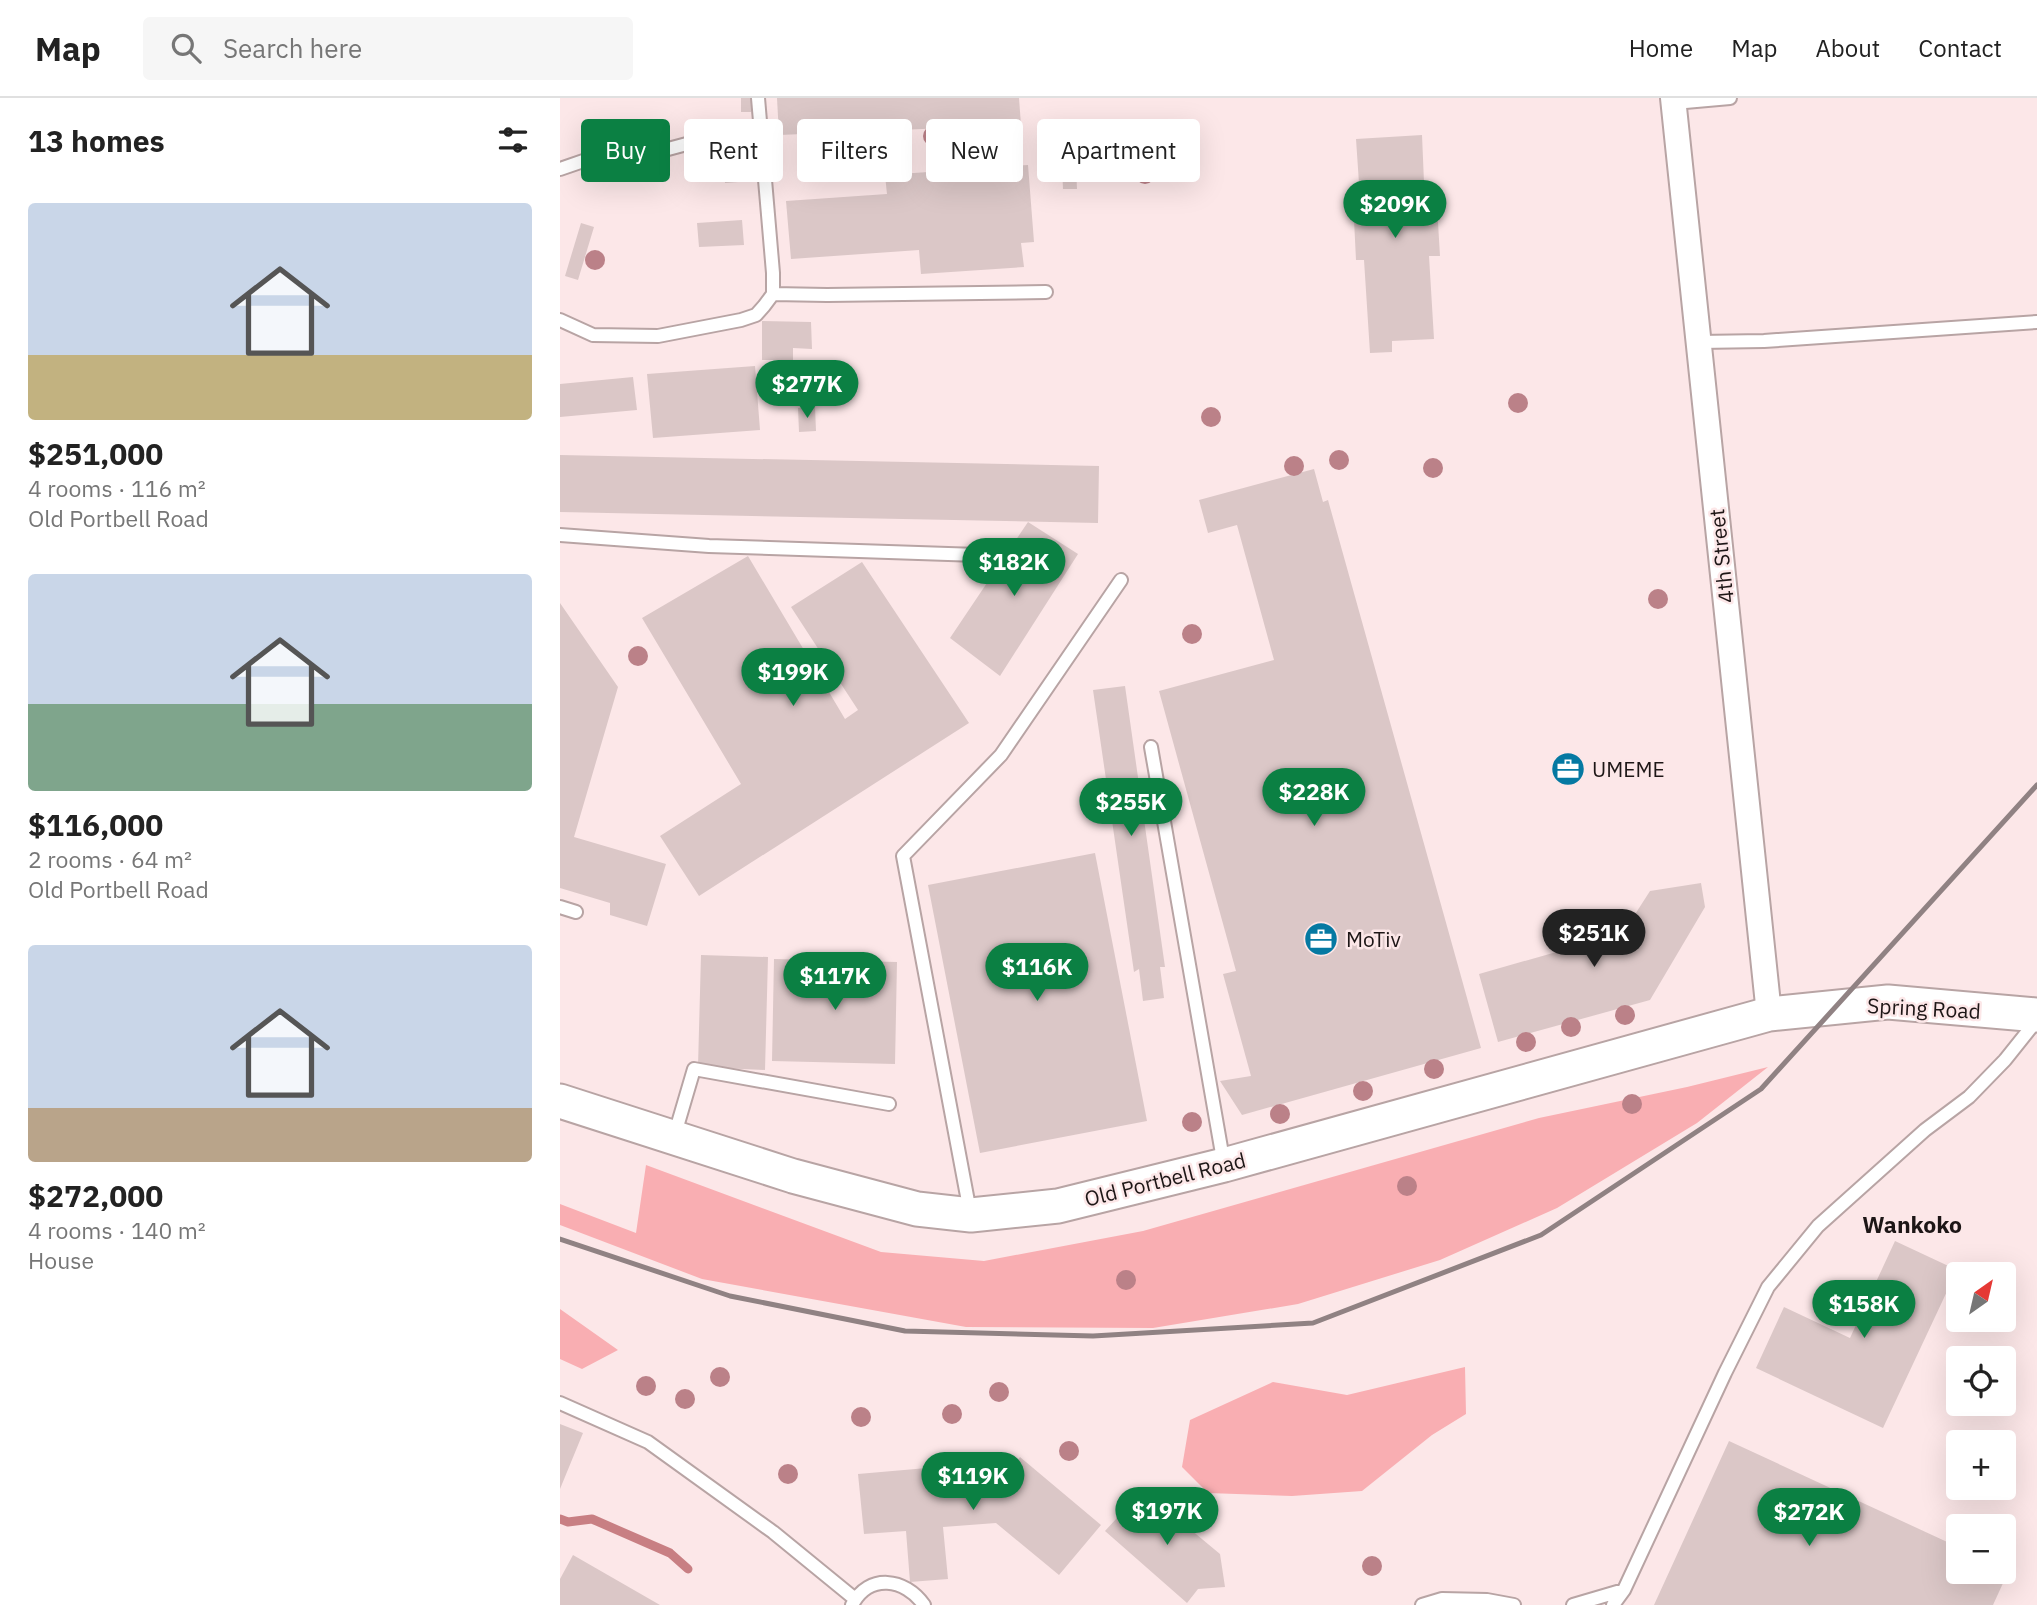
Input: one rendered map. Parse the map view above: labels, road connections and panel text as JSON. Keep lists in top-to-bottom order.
{
  "streets": {
    "main road": ["Spring Road", "Old Portbell Road"],
    "street": ["4th Street"]
  },
  "crossings": [
    ["4th Street", "Spring Road"],
    ["4th Street", "Old Portbell Road"],
    ["Spring Road", "Old Portbell Road"]
  ],
  "districts": ["Wankoko"],
  "places": {
    "office": ["UMEME", "MoTiv"]
  },
  "north": "top right",
  "page": {
    "header": "Map",
    "search": "Search here",
    "nav": [
      "Home",
      "Map",
      "About",
      "Contact"
    ],
    "heading": "13 homes",
    "chip": [
      "Buy",
      "Rent",
      "Filters",
      "New",
      "Apartment"
    ],
    "price": [
      "$209K",
      "$277K",
      "$182K",
      "$199K",
      "$228K",
      "$255K",
      "$251K",
      "$116K",
      "$117K",
      "$158K",
      "$119K",
      "$197K",
      "$272K"
    ],
    "list": [
      {
        "name": "$251,000",
        "note": "4 rooms · 116 m² · Old Portbell Road"
      },
      {
        "name": "$116,000",
        "note": "2 rooms · 64 m² · Old Portbell Road"
      },
      {
        "name": "$272,000",
        "note": "4 rooms · 140 m² · House"
      }
    ],
    "map_buttons": ["+", "−"]
  }
}
